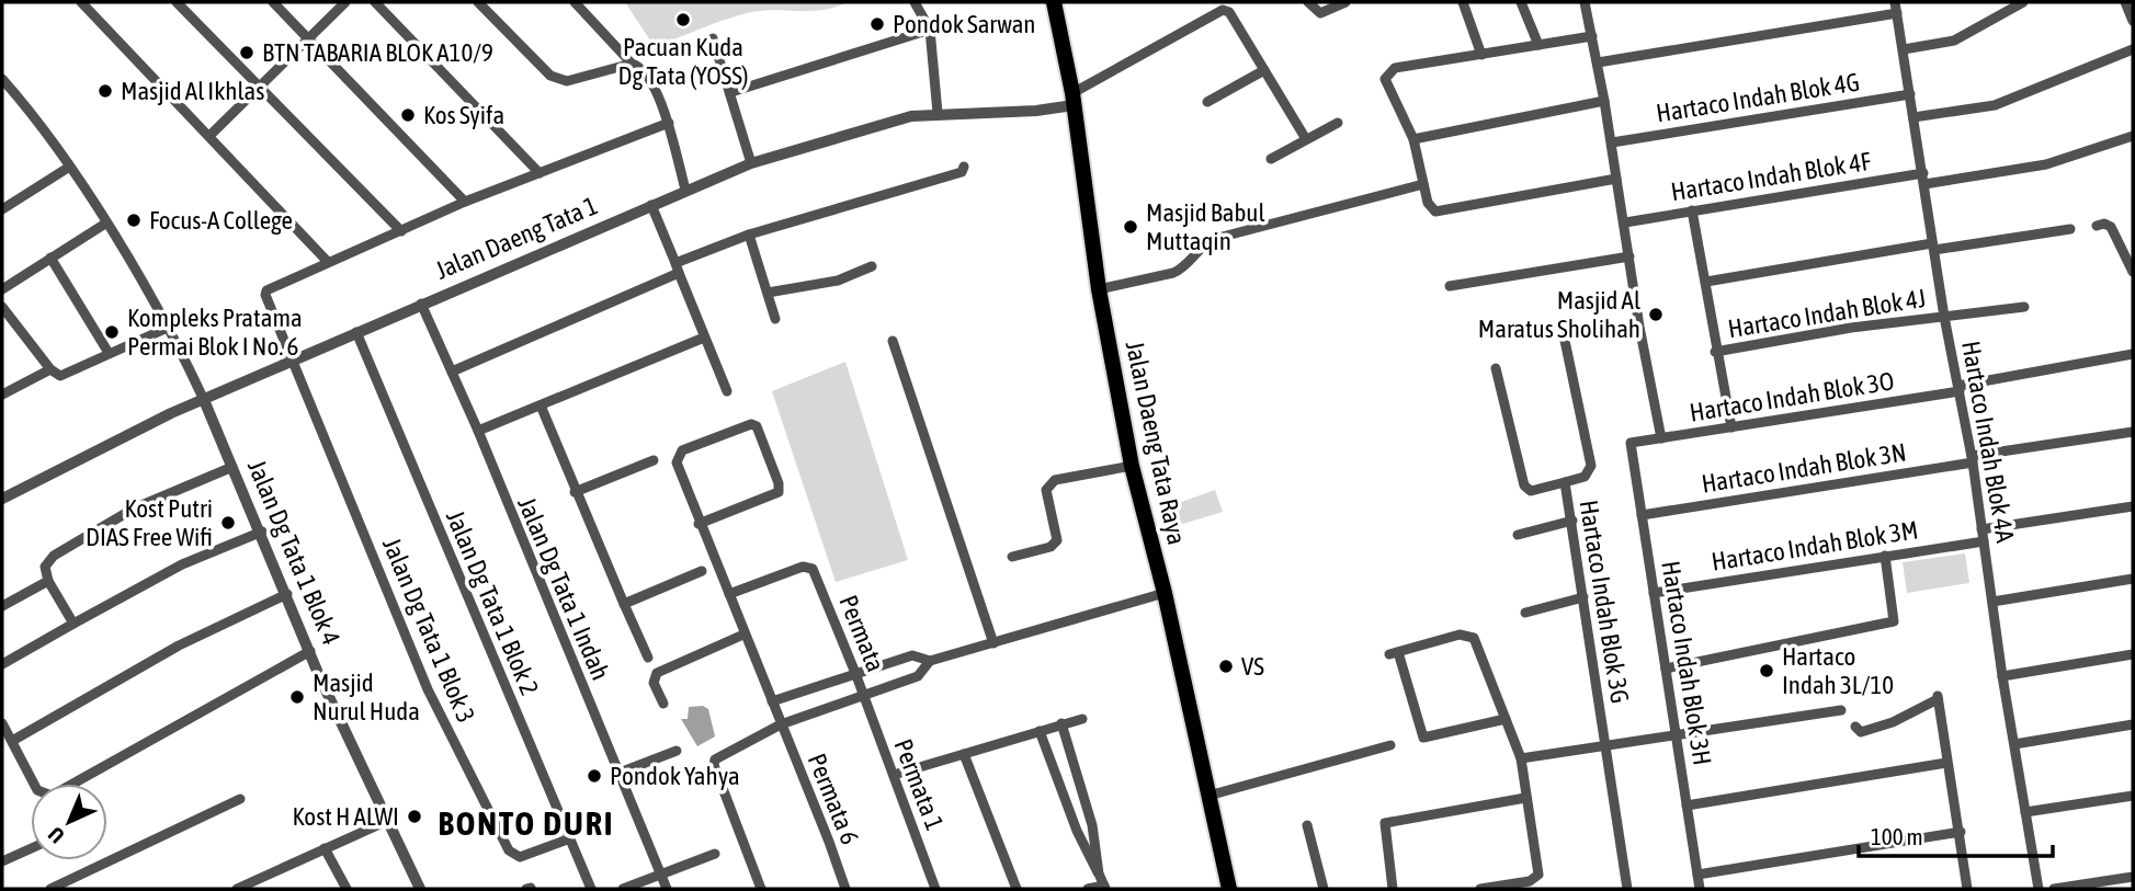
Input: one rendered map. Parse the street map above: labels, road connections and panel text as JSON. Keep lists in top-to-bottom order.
{
  "streets": {
    "main road": ["Jalan Daeng Tata Raya"],
    "street": [
      "Hartaco Indah Blok 4G",
      "Hartaco Indah Blok 4F",
      "Jalan Daeng Tata 1",
      "Hartaco Indah Blok 4J",
      "Hartaco Indah Blok 3O",
      "Hartaco Indah Blok 4A",
      "Hartaco Indah Blok 3N",
      "Hartaco Indah Blok 3M",
      "Jalan Dg Tata 1 Blok 4",
      "Jalan Dg Tata 1 Indah",
      "Hartaco Indah Blok 3G",
      "Jalan Dg Tata 1 Blok 2",
      "Jalan Dg Tata 1 Blok 3",
      "Permata",
      "Hartaco Indah Blok 3H",
      "Permata 1",
      "Permata 6"
    ]
  },
  "crossings": [
    ["Hartaco Indah Blok 4G", "Hartaco Indah Blok 4A"],
    ["Hartaco Indah Blok 4F", "Hartaco Indah Blok 4A"],
    ["Jalan Daeng Tata 1", "Jalan Daeng Tata Raya"],
    ["Jalan Daeng Tata 1", "Jalan Dg Tata 1 Blok 4"],
    ["Jalan Daeng Tata 1", "Jalan Dg Tata 1 Indah"],
    ["Jalan Daeng Tata 1", "Jalan Dg Tata 1 Blok 2"],
    ["Jalan Daeng Tata 1", "Jalan Dg Tata 1 Blok 3"],
    ["Hartaco Indah Blok 4J", "Hartaco Indah Blok 4A"],
    ["Hartaco Indah Blok 3O", "Hartaco Indah Blok 4A"],
    ["Hartaco Indah Blok 3O", "Hartaco Indah Blok 3H"],
    ["Hartaco Indah Blok 4A", "Hartaco Indah Blok 3N"],
    ["Hartaco Indah Blok 4A", "Hartaco Indah Blok 3M"],
    ["Hartaco Indah Blok 3N", "Hartaco Indah Blok 3H"],
    ["Hartaco Indah Blok 3M", "Hartaco Indah Blok 3H"],
    ["Jalan Dg Tata 1 Blok 2", "Jalan Dg Tata 1 Blok 3"],
    ["Permata", "Permata 1"],
    ["Permata", "Permata 6"]
  ],
  "districts": ["BONTO DURI"],
  "places": [
    "Pacuan Kuda Dg Tata (YOSS)",
    "Pondok Sarwan",
    "BTN TABARIA BLOK A10/9",
    "Masjid Al Ikhlas",
    "Kos Syifa",
    "Focus-A College",
    "Masjid Babul Muttaqin",
    "Masjid Al Maratus Sholihah",
    "Kompleks Pratama Permai Blok I No. 6",
    "Kost Putri DIAS Free Wifi",
    "VS",
    "Hartaco Indah 3L/10",
    "Masjid Nurul Huda",
    "Pondok Yahya",
    "Kost H ALWI"
  ],
  "scale_bar": "100 m",
  "north": "bottom left"
}
